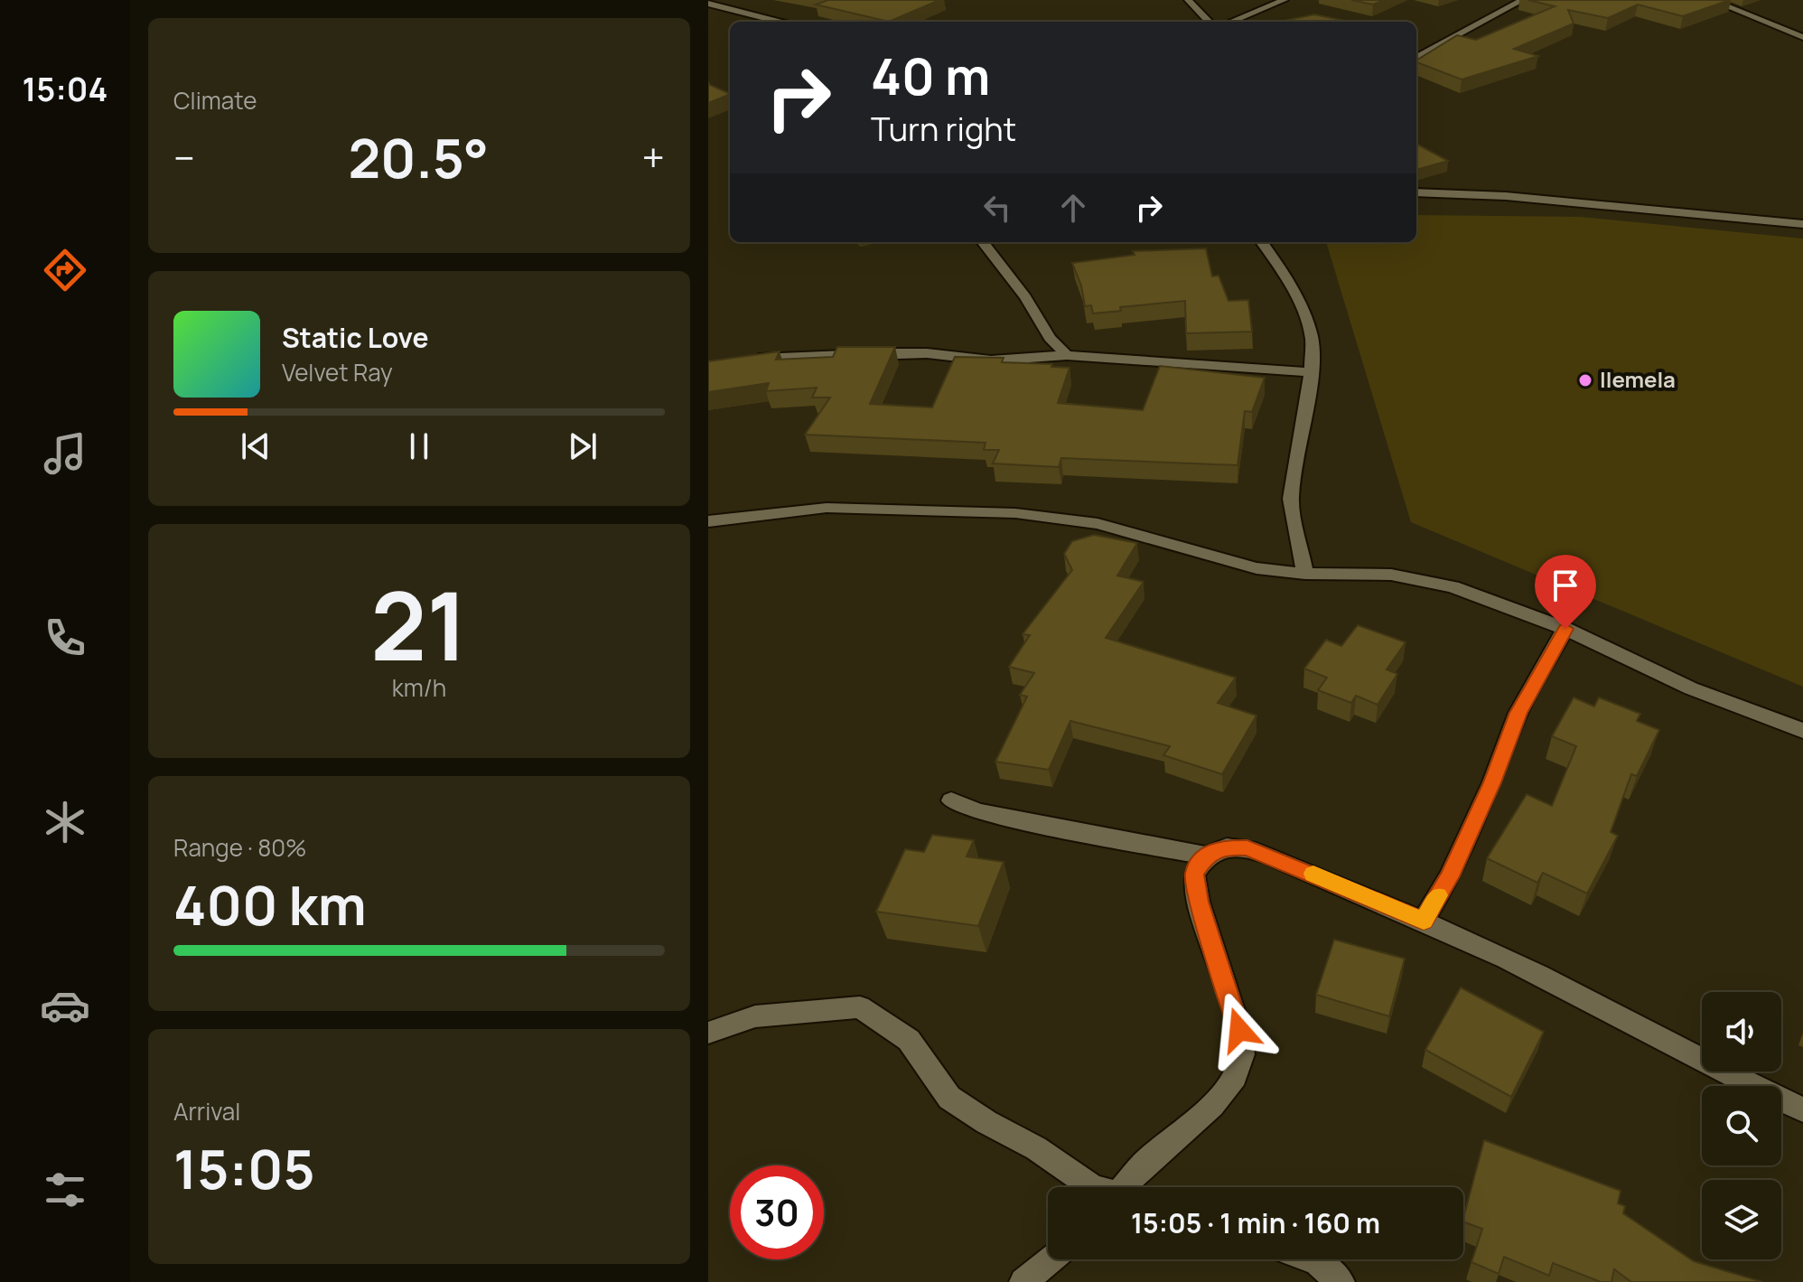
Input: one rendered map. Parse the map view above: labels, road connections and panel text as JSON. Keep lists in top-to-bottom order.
{
  "places": ["Ilemela"],
  "page": {
    "tabs": "15:04",
    "tile": [
      "Climate",
      ["21", "km/h"],
      ["Range · 80%", "400 km"],
      ["Arrival", "15:05"]
    ],
    "turn": ["40 m", "Turn right"],
    "heat": ["−", "20.5°", "+"],
    "song": ["Static Love", "Velvet Ray"],
    "limit": "30",
    "trip": "15:05 · 1 min · 160 m"
  }
}
